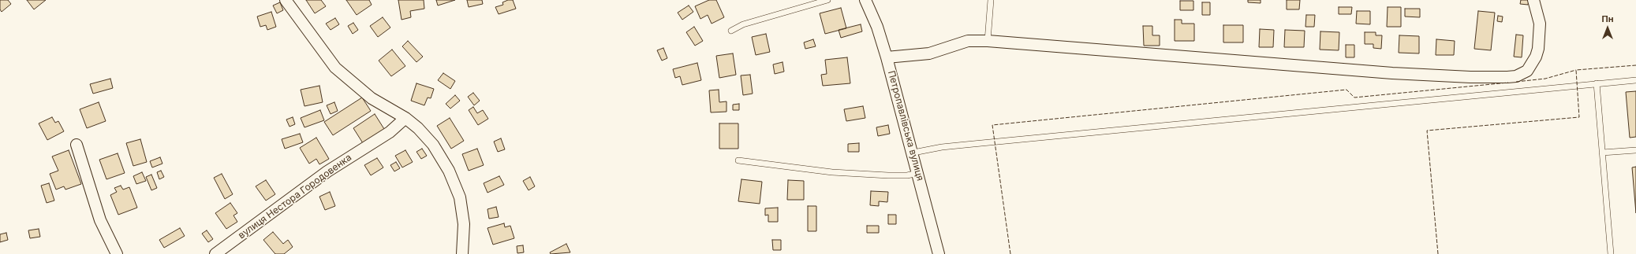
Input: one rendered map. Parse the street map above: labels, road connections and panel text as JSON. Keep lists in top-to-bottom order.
{
  "streets": {
    "street": ["Петропавлівська вулиця", "вулиця Нестора Городовенка"]
  },
  "north": "top"
}
